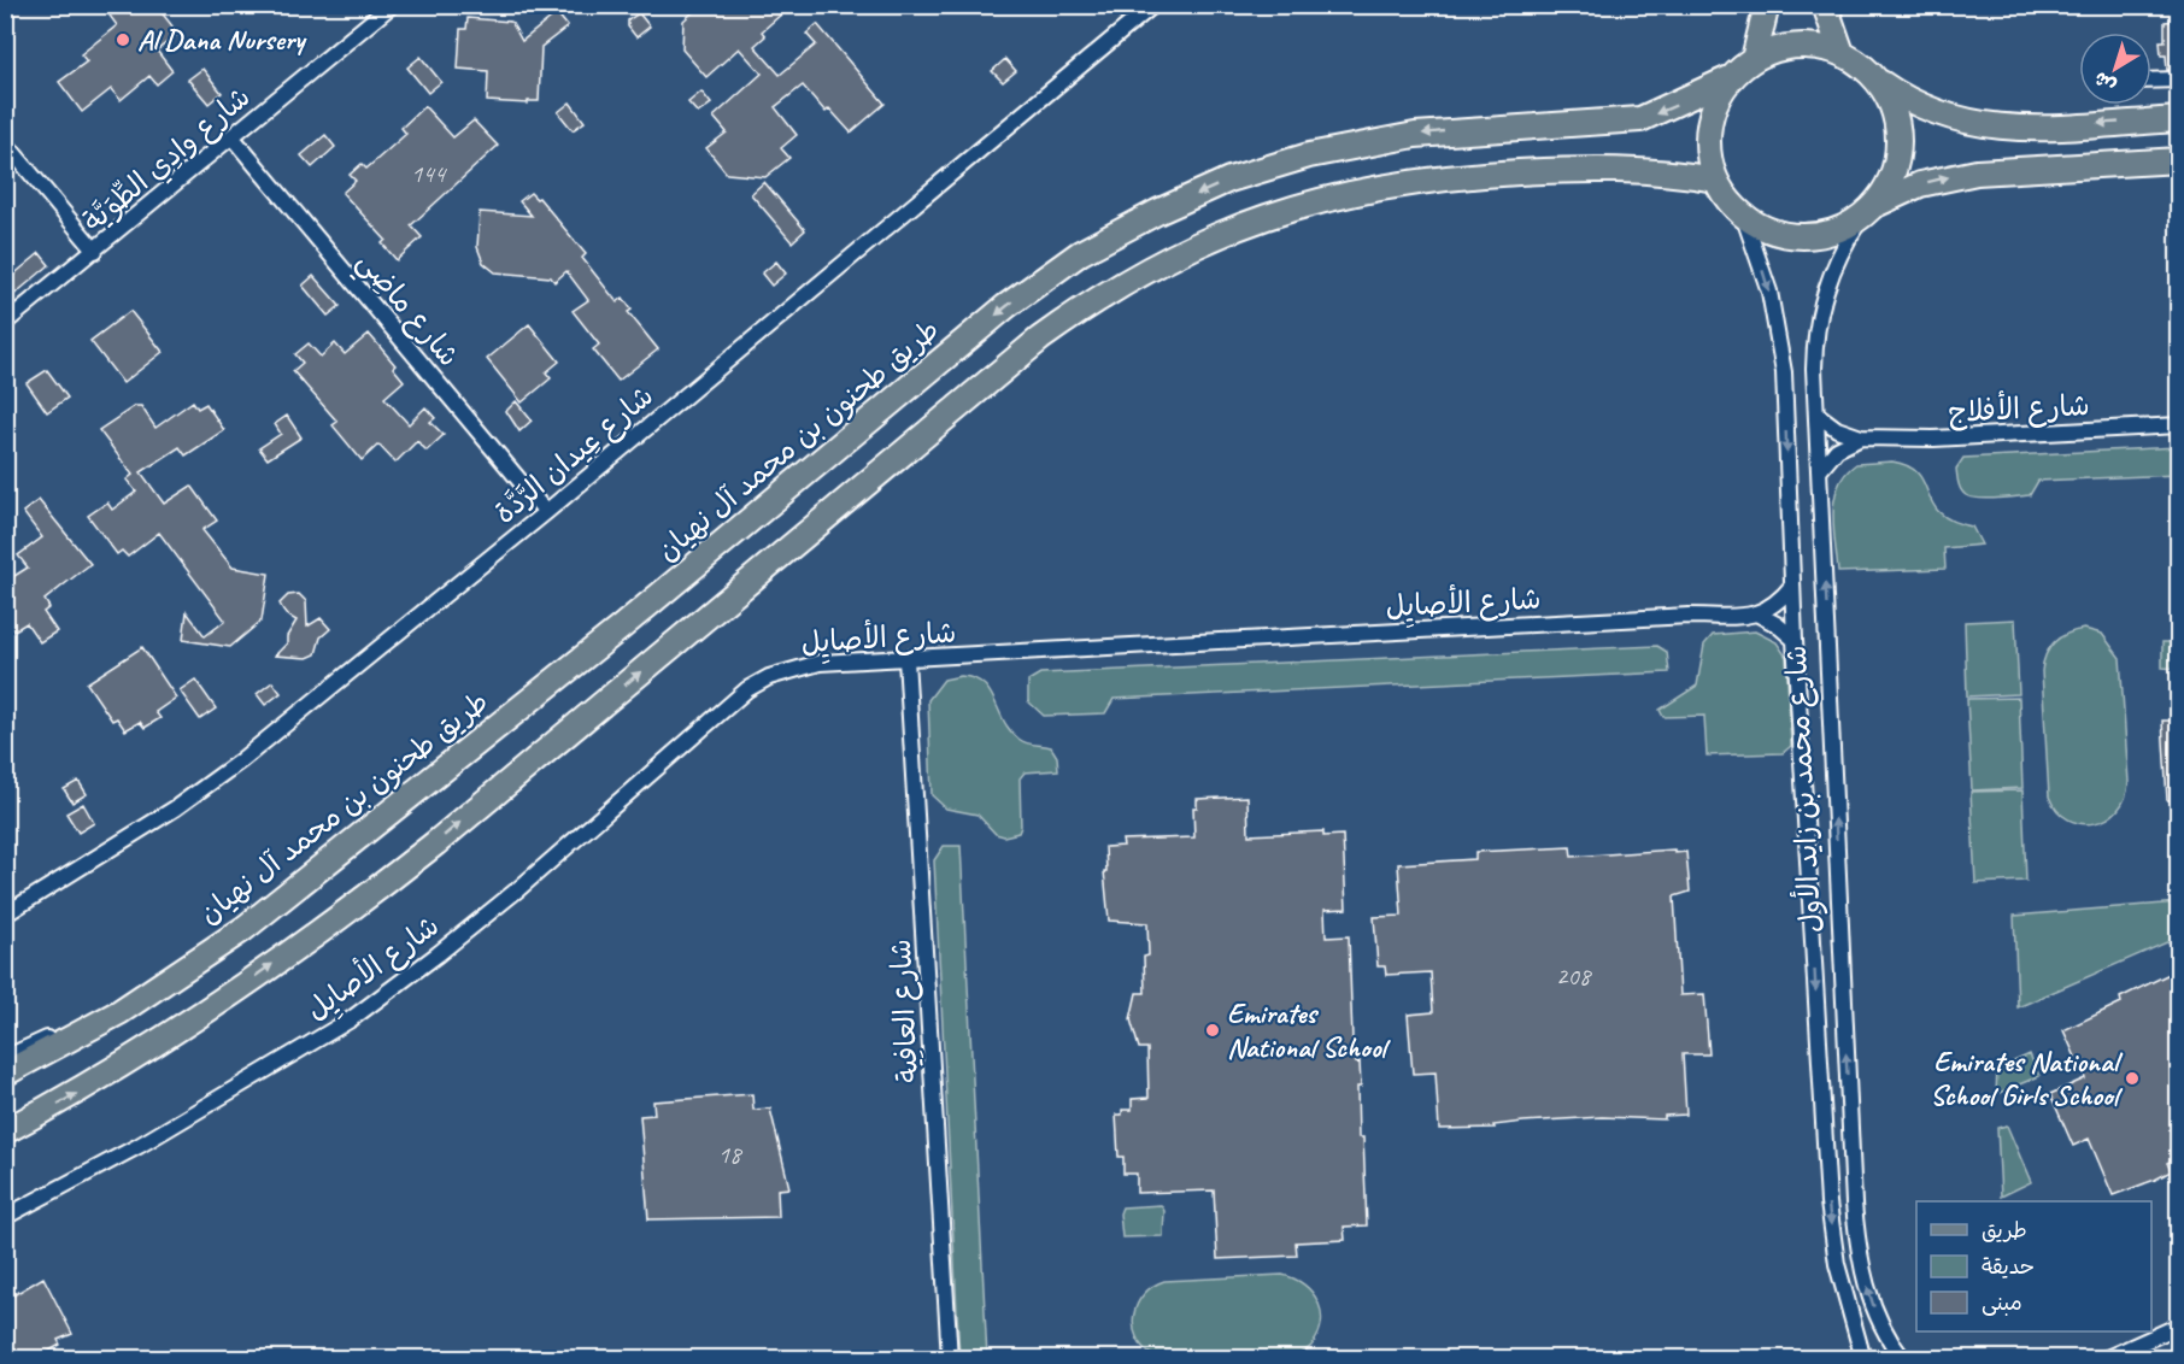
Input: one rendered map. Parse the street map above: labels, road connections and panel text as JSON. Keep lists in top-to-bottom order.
{
  "streets": {
    "main road": ["طريق طحنون بن محمد آل نهيان"],
    "street": [
      "شارع وادِي الطِّوَيَّة",
      "شارع ماضِي",
      "شارع الأفلاج",
      "شارع عِيدان الرَّدَّة",
      "شارع الأصايِل",
      "شارع محمد بن زايد الأول",
      "شارع العافِية"
    ]
  },
  "crossings": [
    ["شارع وادِي الطِّوَيَّة", "شارع ماضِي"],
    ["شارع ماضِي", "شارع عِيدان الرَّدَّة"],
    ["شارع الأفلاج", "شارع محمد بن زايد الأول"],
    ["طريق طحنون بن محمد آل نهيان", "شارع محمد بن زايد الأول"],
    ["شارع الأصايِل", "شارع العافِية"]
  ],
  "places": ["Al Dana Nursery", "Emirates National School", "Emirates National School Girls School"],
  "house_numbers": ["144", "208", "18"],
  "legend": ["طريق", "حديقة", "مبنى"],
  "north": "bottom left"
}
